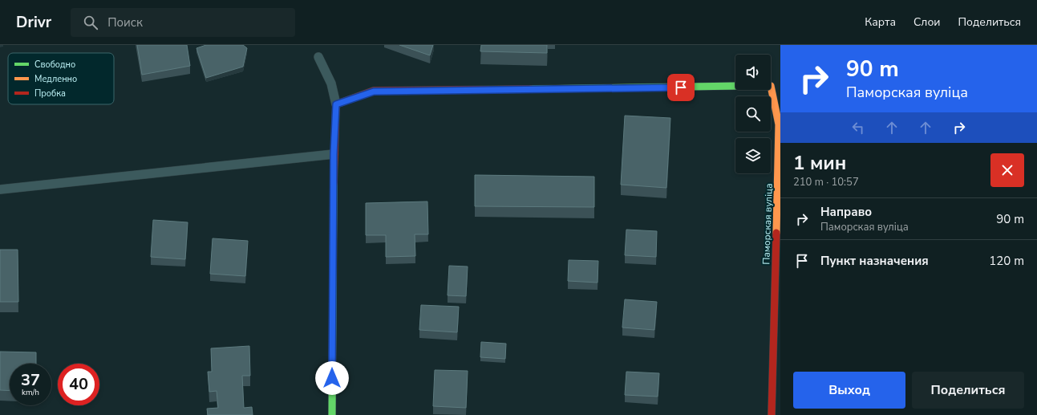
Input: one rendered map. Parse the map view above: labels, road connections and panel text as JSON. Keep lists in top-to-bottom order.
{
  "streets": {
    "street": ["Паморская вуліца"]
  },
  "legend": ["Свободно", "Медленно", "Пробка"],
  "page": {
    "header": "Drivr",
    "search": "Поиск",
    "nav": ["Карта", "Слои", "Поделиться"],
    "turn": ["90 m", "Паморская вуліца"],
    "heading": ["1 мин", "210 m · 10:57"],
    "list": [
      {
        "name": "Направо",
        "note": "Паморская вуліца",
        "value": "90 m"
      },
      {
        "name": "Пункт назначения",
        "value": "120 m"
      }
    ],
    "speed": "37 km/h",
    "limit": "40",
    "buttons": ["Выход", "Поделиться"]
  }
}
